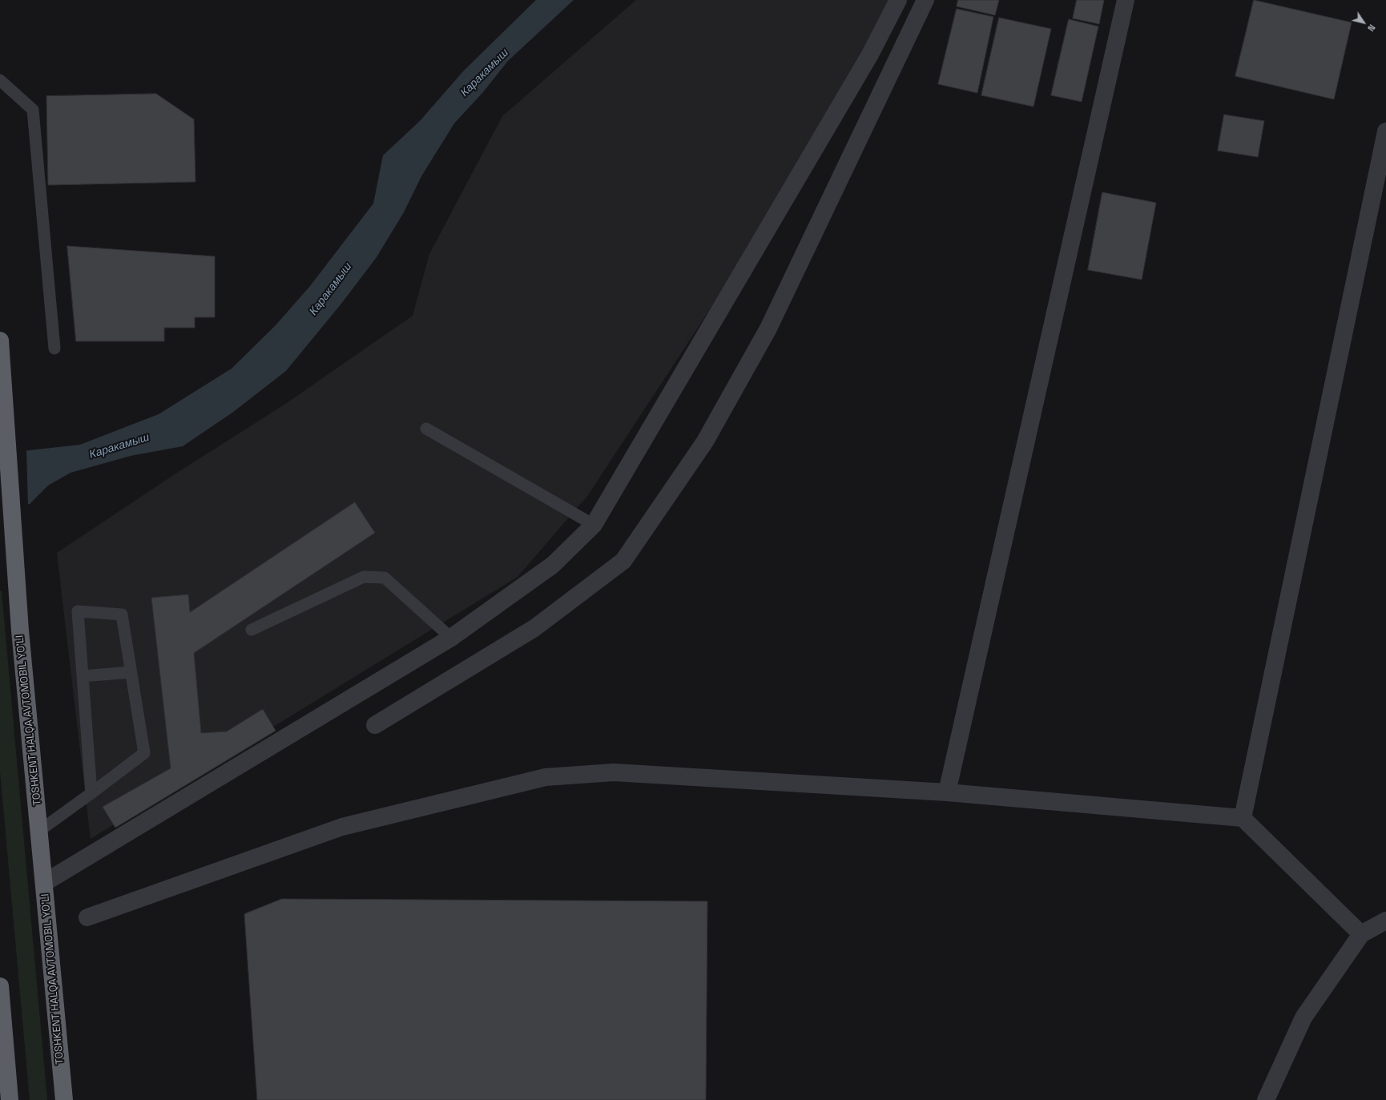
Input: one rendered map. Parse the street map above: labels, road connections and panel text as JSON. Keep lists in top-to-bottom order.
{
  "streets": {
    "highway": ["TOSHKENT HALQA AVTOMOBIL YO'LI"]
  },
  "water": ["Каракамыш"],
  "north": "bottom right"
}
